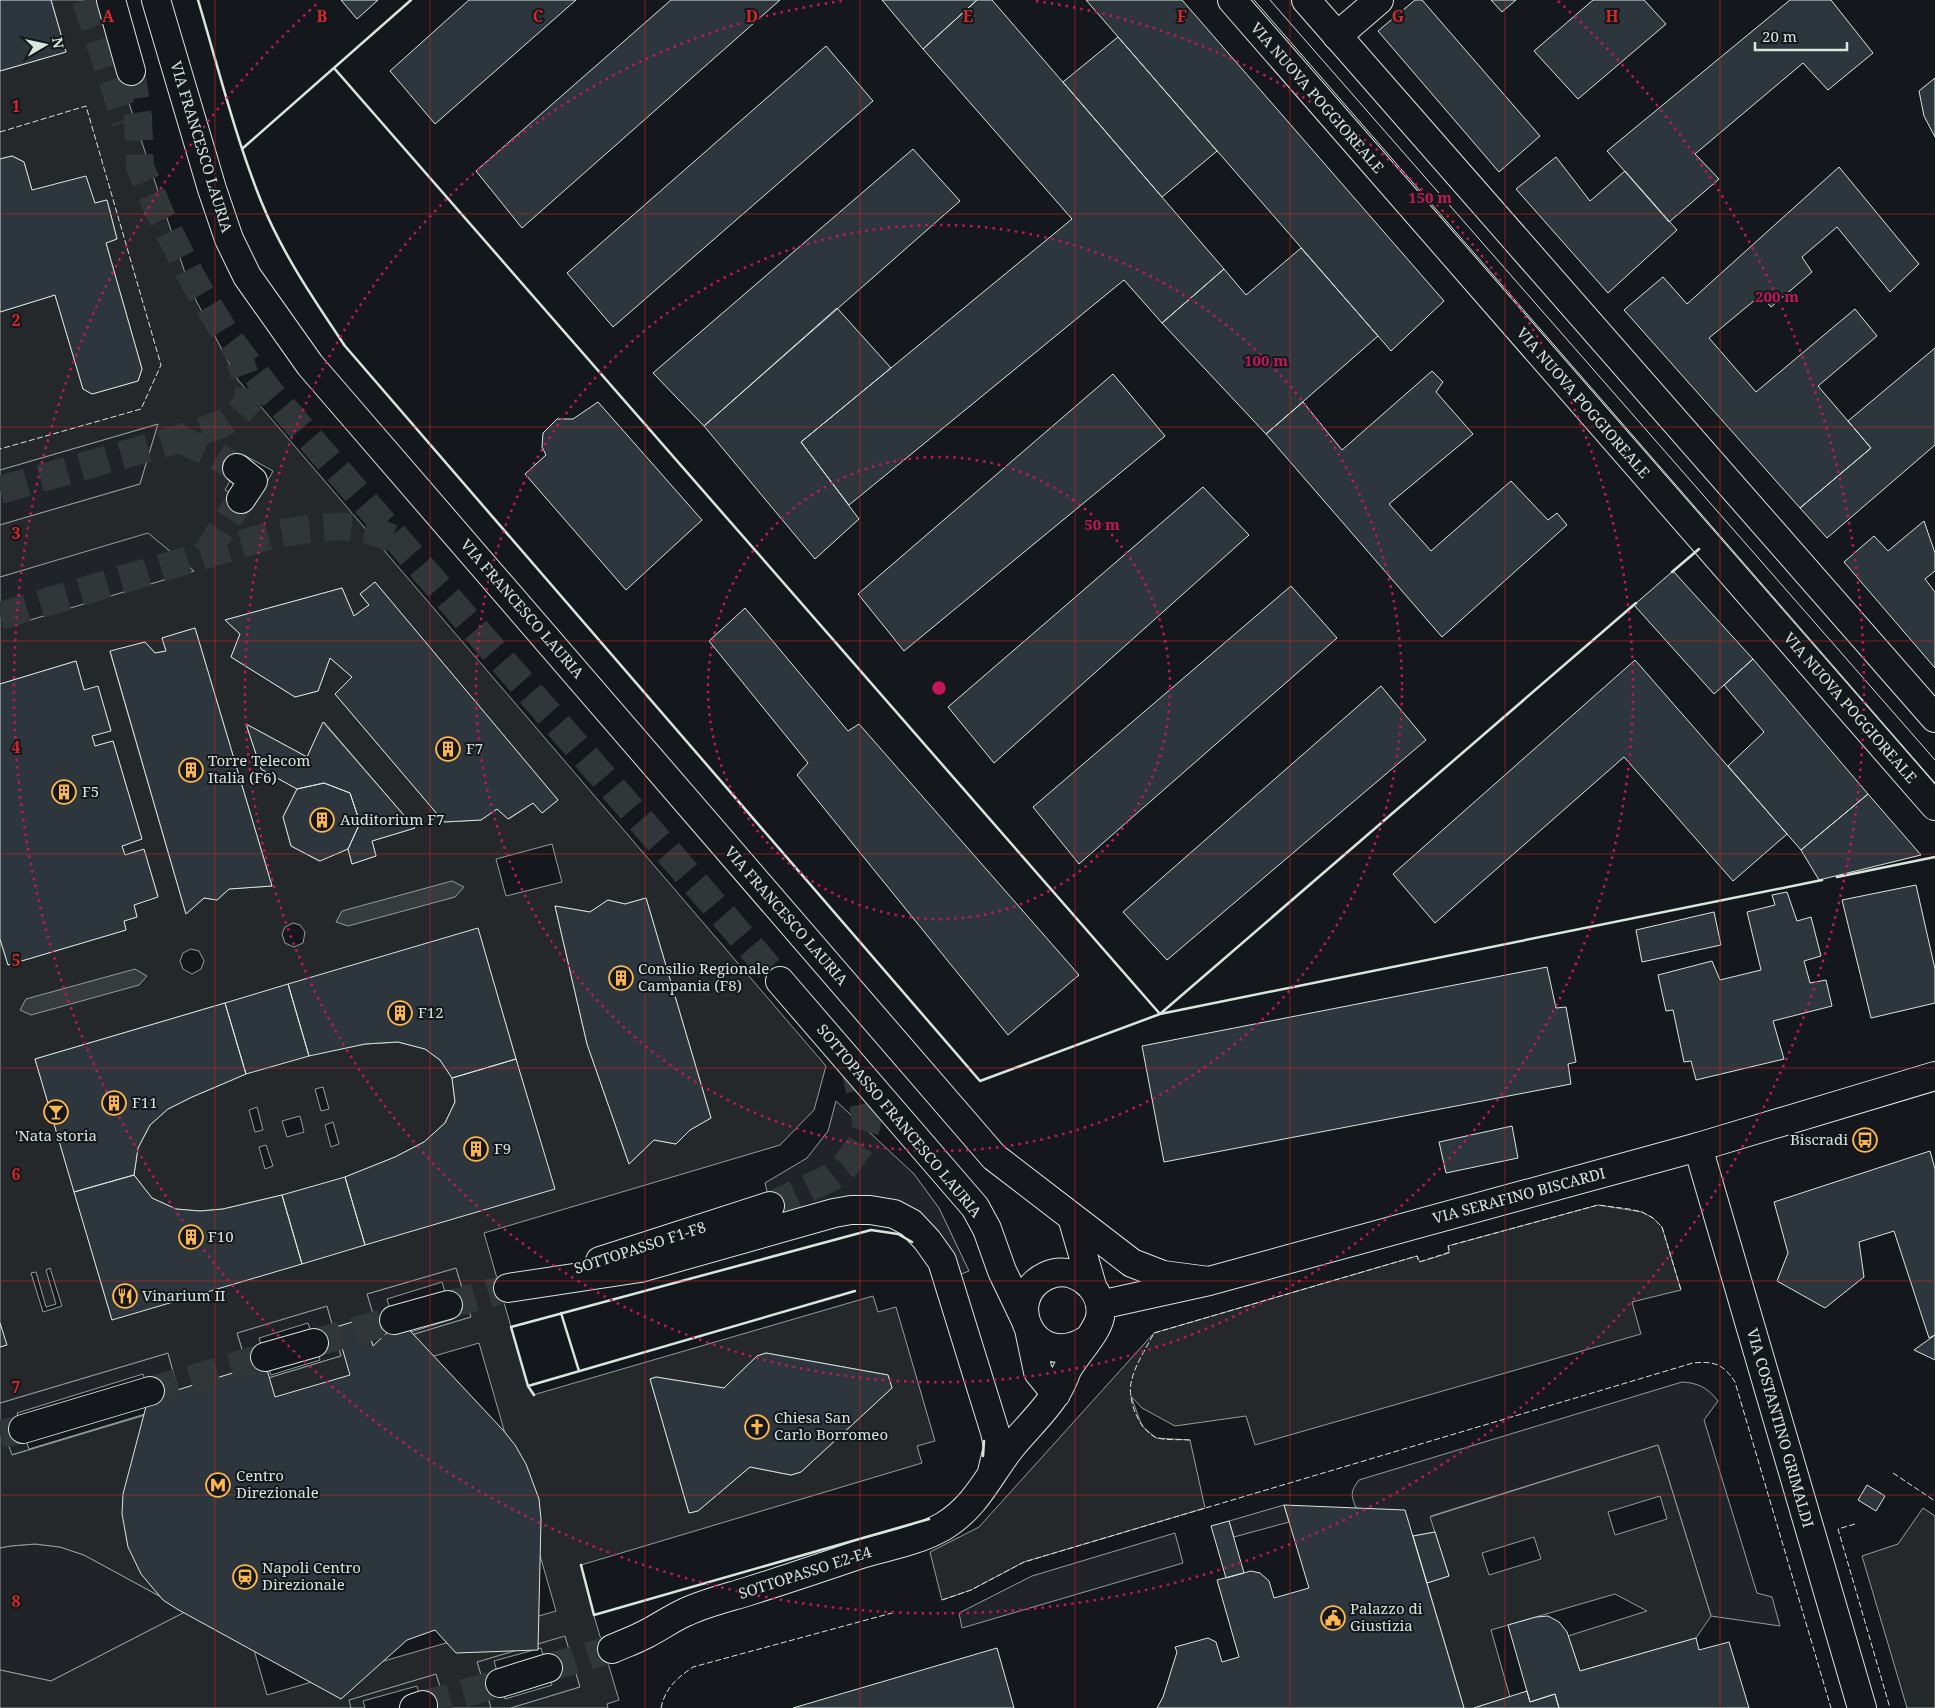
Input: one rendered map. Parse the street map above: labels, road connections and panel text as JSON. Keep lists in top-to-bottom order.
{
  "streets": {
    "street": [
      "VIA NUOVA POGGIOREALE",
      "VIA FRANCESCO LAURIA",
      "SOTTOPASSO FRANCESCO LAURIA",
      "VIA SERAFINO BISCARDI",
      "SOTTOPASSO F1-F8",
      "VIA COSTANTINO GRIMALDI",
      "SOTTOPASSO E2-E4"
    ]
  },
  "crossings": [
    ["VIA FRANCESCO LAURIA", "VIA SERAFINO BISCARDI"],
    ["SOTTOPASSO FRANCESCO LAURIA", "VIA SERAFINO BISCARDI"],
    ["VIA SERAFINO BISCARDI", "VIA COSTANTINO GRIMALDI"],
    ["SOTTOPASSO F1-F8", "SOTTOPASSO E2-E4"]
  ],
  "places": {
    "building": [
      "F7",
      "Torre Telecom Italia (F6)",
      "F5",
      "Auditorium F7",
      "Consilio Regionale Campania (F8)",
      "F12",
      "F11",
      "F9",
      "F10"
    ],
    "bar": ["'Nata storia"],
    "bus stop": ["Biscradi"],
    "restaurant": ["Vinarium II"],
    "church": ["Chiesa San Carlo Borromeo"],
    "metro station": ["Centro Direzionale"],
    "station": ["Napoli Centro Direzionale"],
    "public building": ["Palazzo di Giustizia"]
  },
  "scale_bar": "20 m",
  "north": "right",
  "grid": {
    "columns": [
      "A",
      "B",
      "C",
      "D",
      "E",
      "F",
      "G",
      "H"
    ],
    "rows": [
      "1",
      "2",
      "3",
      "4",
      "5",
      "6",
      "7",
      "8"
    ]
  },
  "rings": [
    "150 m",
    "200 m",
    "100 m",
    "50 m"
  ]
}
